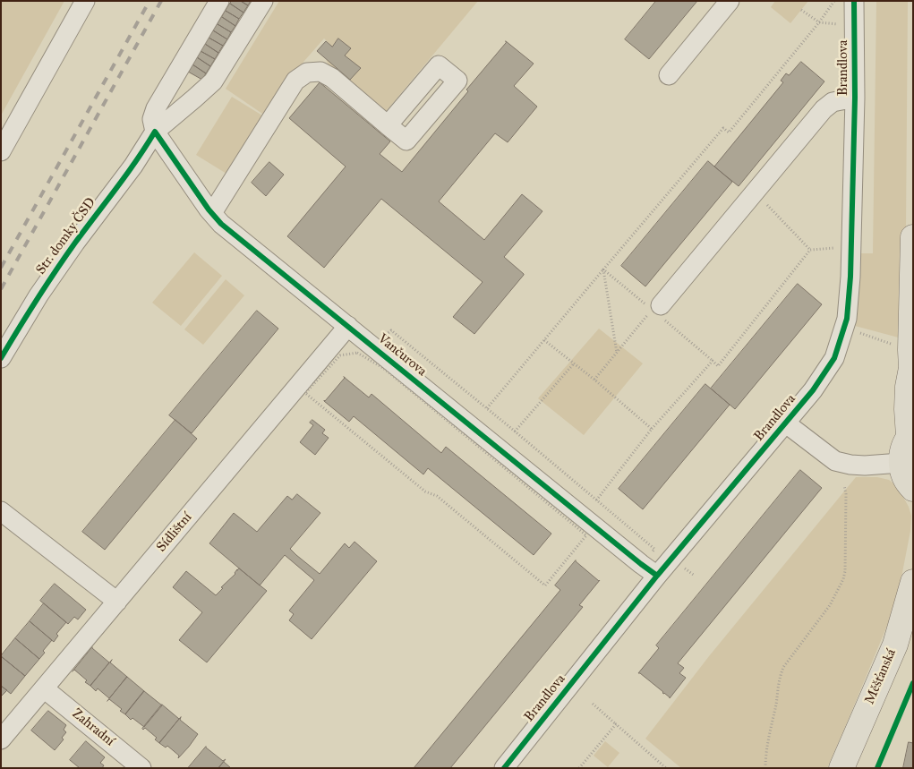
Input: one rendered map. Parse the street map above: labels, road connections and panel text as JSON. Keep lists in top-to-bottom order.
{
  "streets": {
    "main road": ["Měšťanská"],
    "street": [
      "Brandlova",
      "Str. domky ČSD",
      "Vančurova",
      "Sídlištní",
      "Zahradní"
    ]
  },
  "crossings": [
    ["Brandlova", "Vančurova"],
    ["Str. domky ČSD", "Vančurova"],
    ["Vančurova", "Sídlištní"],
    ["Sídlištní", "Zahradní"]
  ]
}
